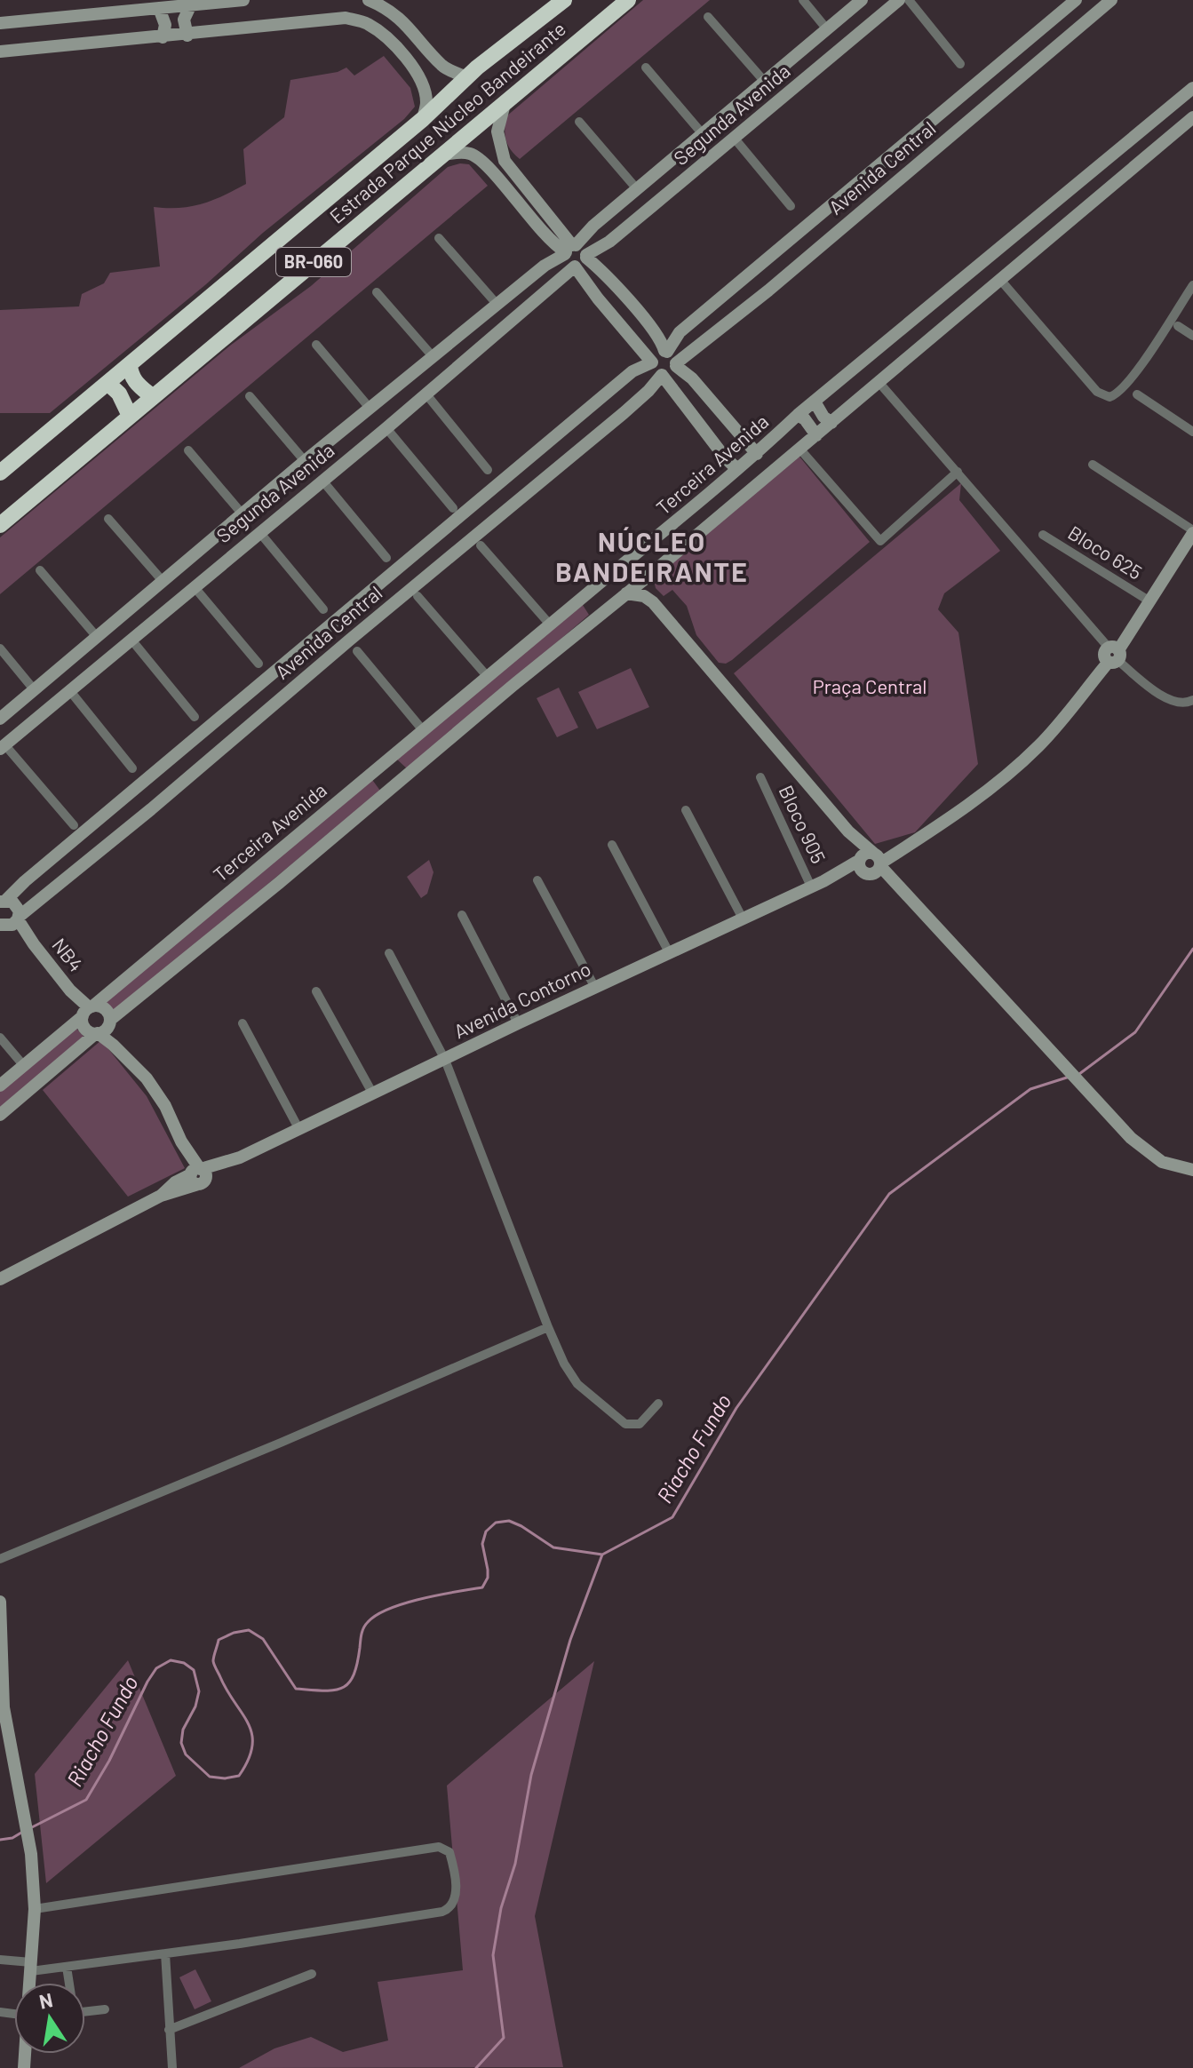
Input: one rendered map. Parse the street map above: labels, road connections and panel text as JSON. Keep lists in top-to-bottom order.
{
  "streets": {
    "highway": ["Estrada Parque Núcleo Bandeirante", "BR-060"],
    "street": [
      "Segunda Avenida",
      "Avenida Central",
      "Terceira Avenida",
      "Bloco 625",
      "Bloco 905",
      "NB4",
      "Avenida Contorno"
    ]
  },
  "crossings": [
    ["Avenida Central", "NB4"],
    ["Terceira Avenida", "NB4"],
    ["Bloco 625", "Avenida Contorno"],
    ["Bloco 905", "Avenida Contorno"]
  ],
  "districts": ["NÚCLEO BANDEIRANTE"],
  "water": ["Riacho Fundo"],
  "parks": ["Praça Central"],
  "north": "top"
}
